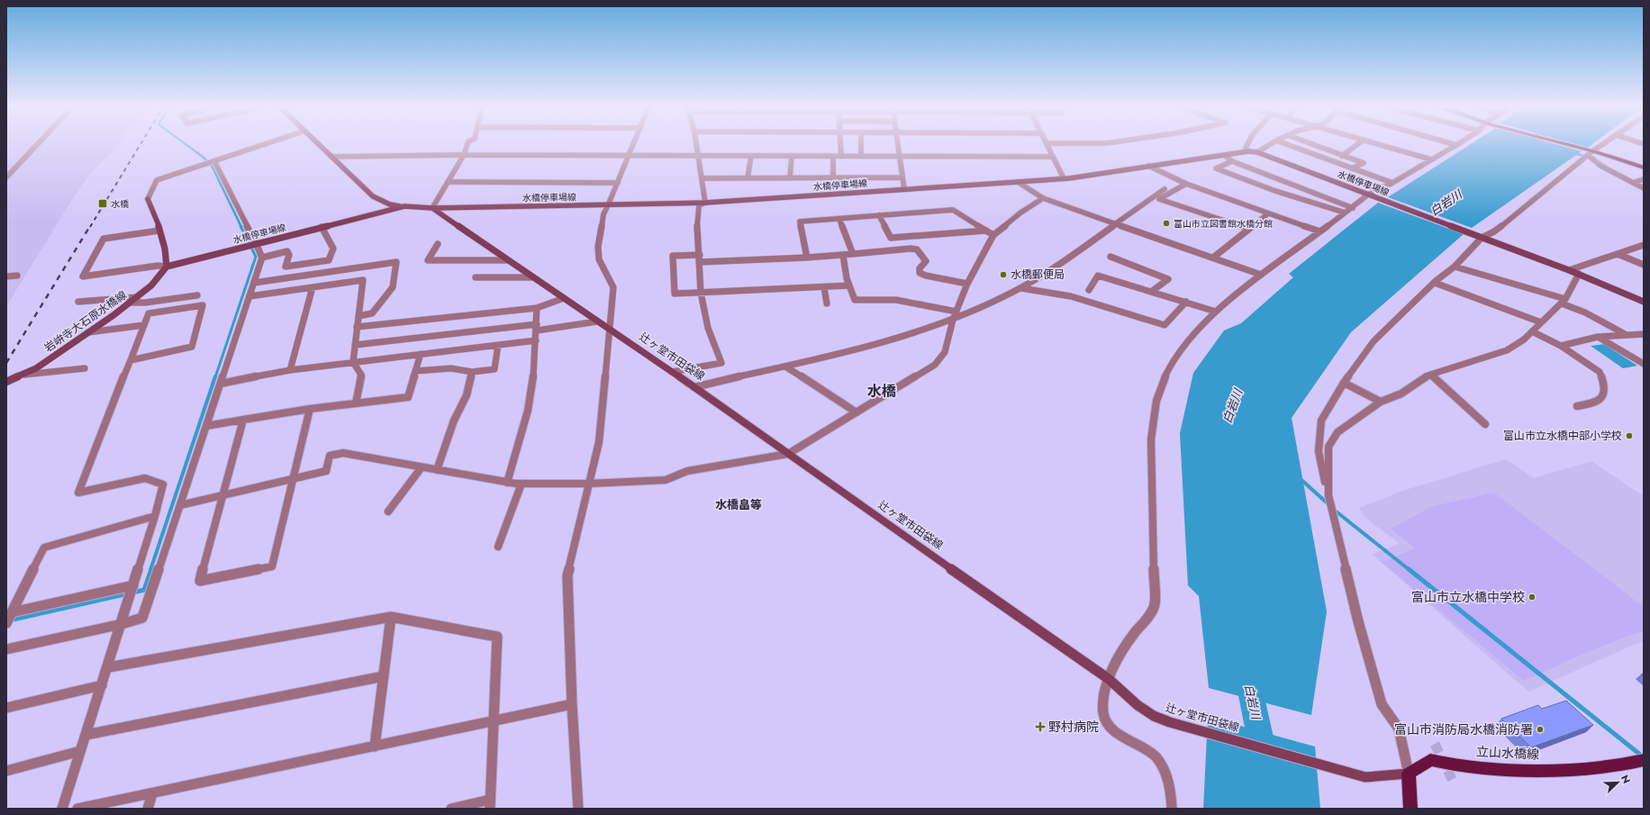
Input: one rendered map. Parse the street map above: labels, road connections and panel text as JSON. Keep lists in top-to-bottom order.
{
  "streets": {
    "main road": [
      "水橋停車場線",
      "岩峅寺大石原水橋線",
      "辻ヶ堂市田袋線",
      "立山水橋線"
    ]
  },
  "crossings": [
    ["水橋停車場線", "岩峅寺大石原水橋線"],
    ["水橋停車場線", "辻ヶ堂市田袋線"],
    ["辻ヶ堂市田袋線", "立山水橋線"]
  ],
  "districts": ["水橋", "水橋畠等"],
  "water": ["白岩川"],
  "places": {
    "transit": ["水橋"],
    "other": [
      "富山市立図書館水橋分館",
      "水橋郵便局",
      "富山市立水橋中部小学校",
      "富山市立水橋中学校",
      "富山市消防局水橋消防署"
    ],
    "health": ["野村病院"]
  },
  "north": "top right"
}
